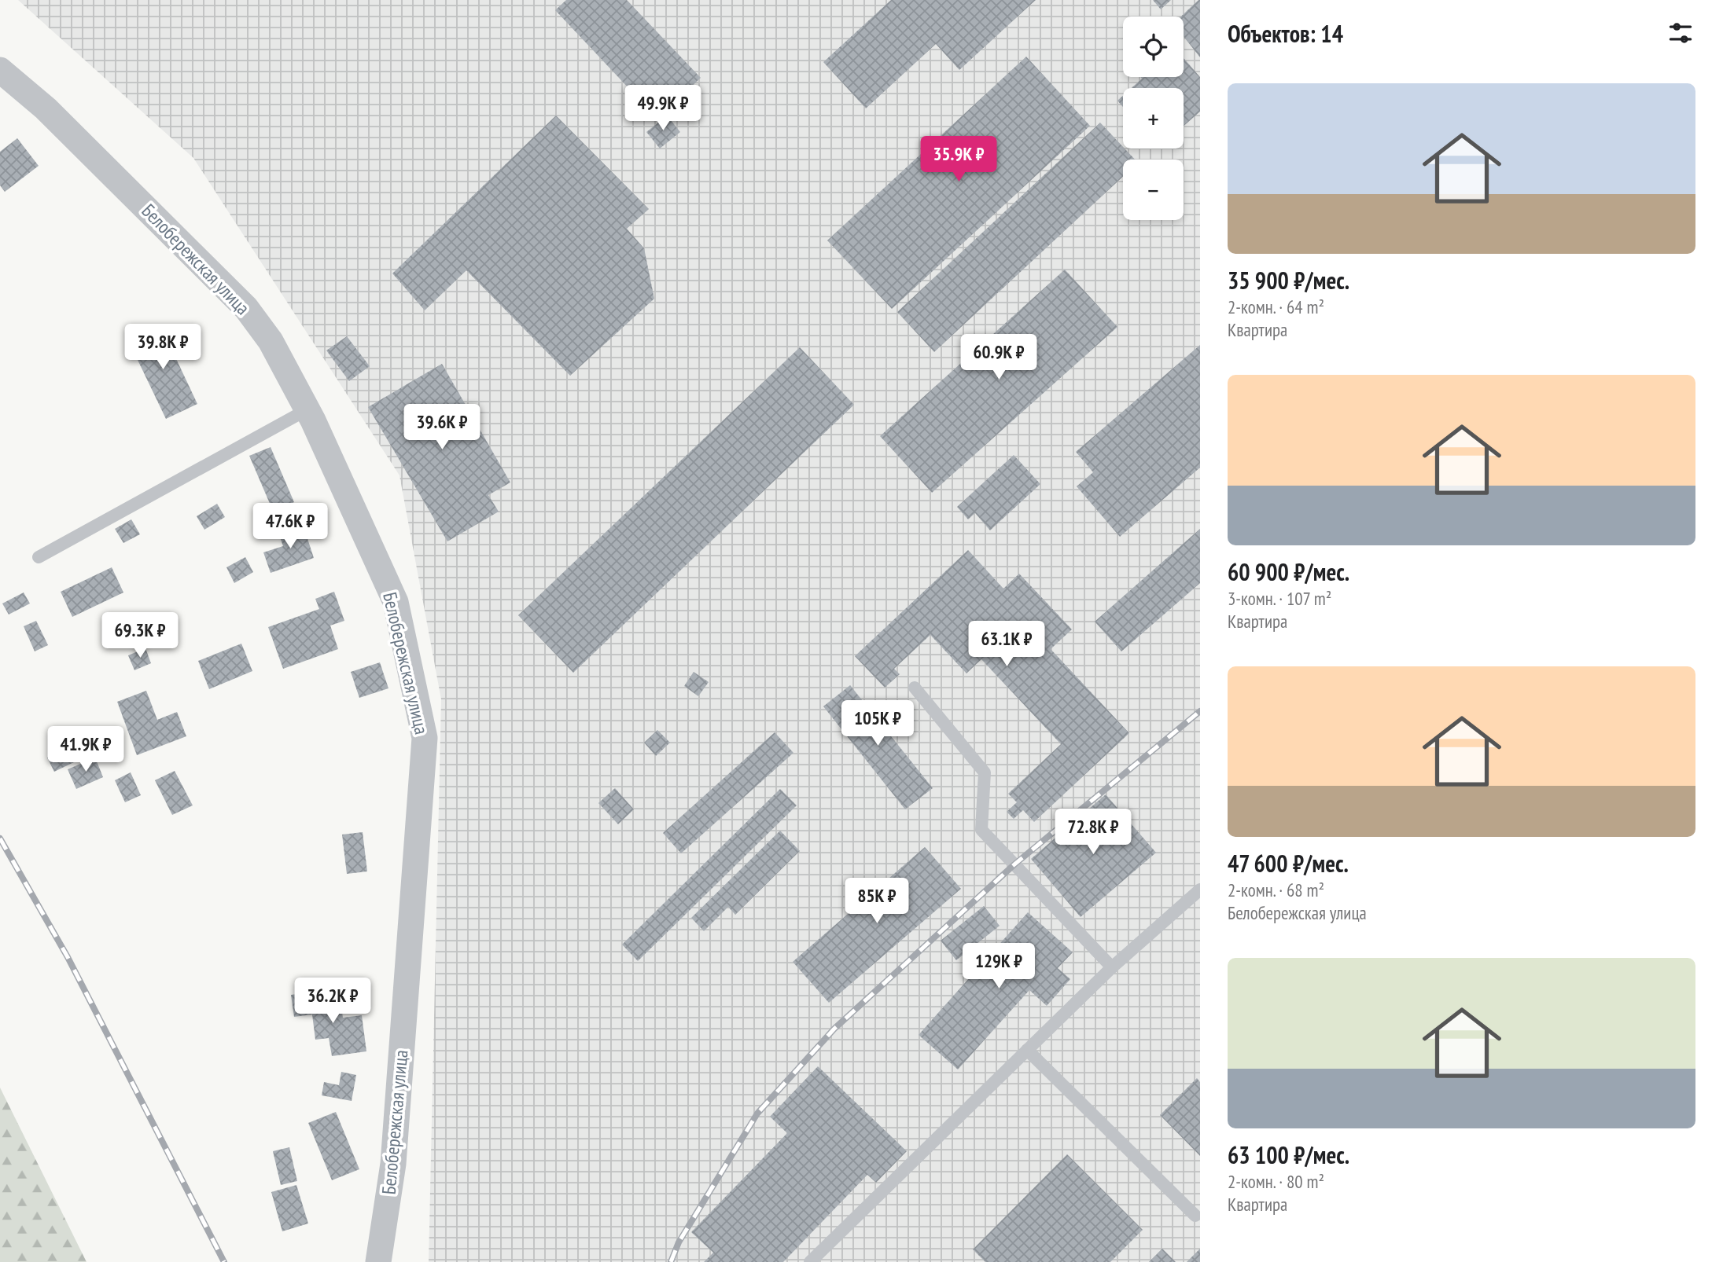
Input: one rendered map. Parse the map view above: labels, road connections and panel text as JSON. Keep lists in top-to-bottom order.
{
  "streets": {
    "street": ["Белобережская улица"]
  },
  "page": {
    "heading": "Объектов: 14",
    "map_buttons": ["+", "−"],
    "list": [
      {
        "name": "35 900 ₽/мес.",
        "note": "2-комн. · 64 m² · Квартира"
      },
      {
        "name": "60 900 ₽/мес.",
        "note": "3-комн. · 107 m² · Квартира"
      },
      {
        "name": "47 600 ₽/мес.",
        "note": "2-комн. · 68 m² · Белобережская улица"
      },
      {
        "name": "63 100 ₽/мес.",
        "note": "2-комн. · 80 m² · Квартира"
      }
    ],
    "price": [
      "49.9K ₽",
      "35.9K ₽",
      "39.8K ₽",
      "60.9K ₽",
      "39.6K ₽",
      "47.6K ₽",
      "69.3K ₽",
      "63.1K ₽",
      "105K ₽",
      "41.9K ₽",
      "72.8K ₽",
      "85K ₽",
      "129K ₽",
      "36.2K ₽"
    ]
  }
}
